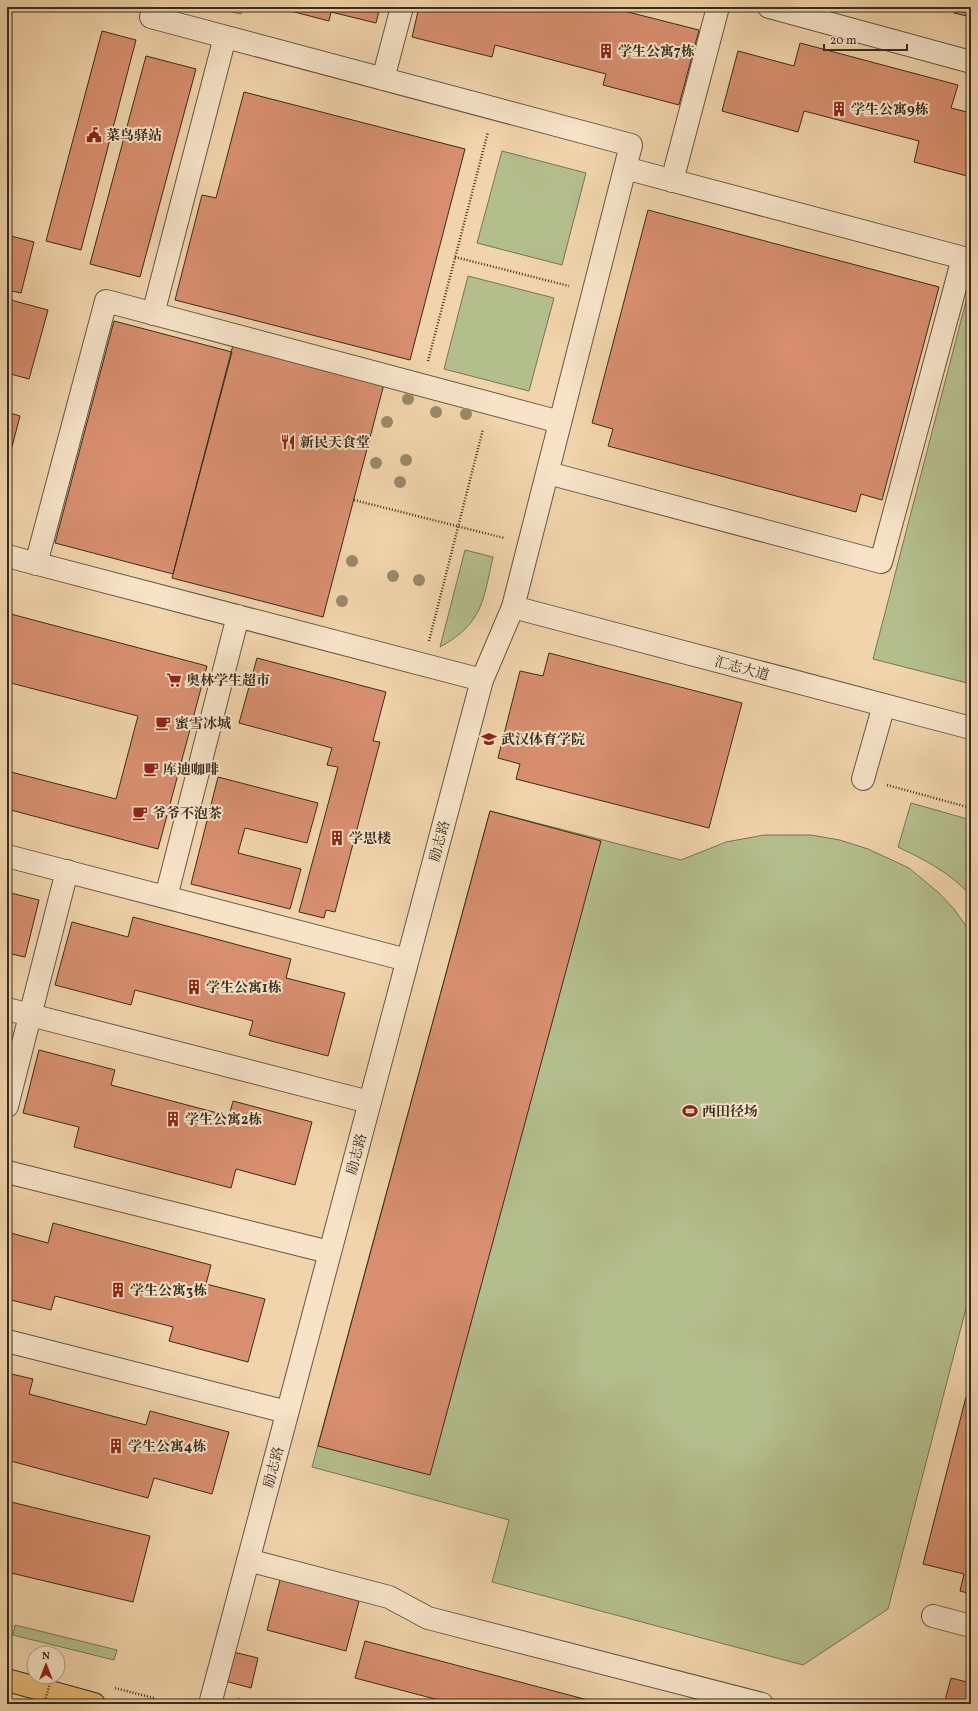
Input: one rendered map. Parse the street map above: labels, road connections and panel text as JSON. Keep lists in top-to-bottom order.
{
  "streets": {
    "street": ["汇志大道", "励志路"]
  },
  "crossings": [
    ["汇志大道", "励志路"]
  ],
  "places": {
    "building": [
      "学生公寓7栋",
      "学生公寓9栋",
      "学思楼",
      "学生公寓1栋",
      "学生公寓2栋",
      "学生公寓3栋",
      "学生公寓4栋"
    ],
    "public building": ["菜鸟驿站"],
    "restaurant": ["新民天食堂"],
    "supermarket": ["奥林学生超市"],
    "cafe": ["蜜雪冰城", "库迪咖啡", "爷爷不泡茶"],
    "school or university": ["武汉体育学院"],
    "sports": ["西田径场"]
  },
  "scale_bar": "20 m",
  "north": "top"
}
